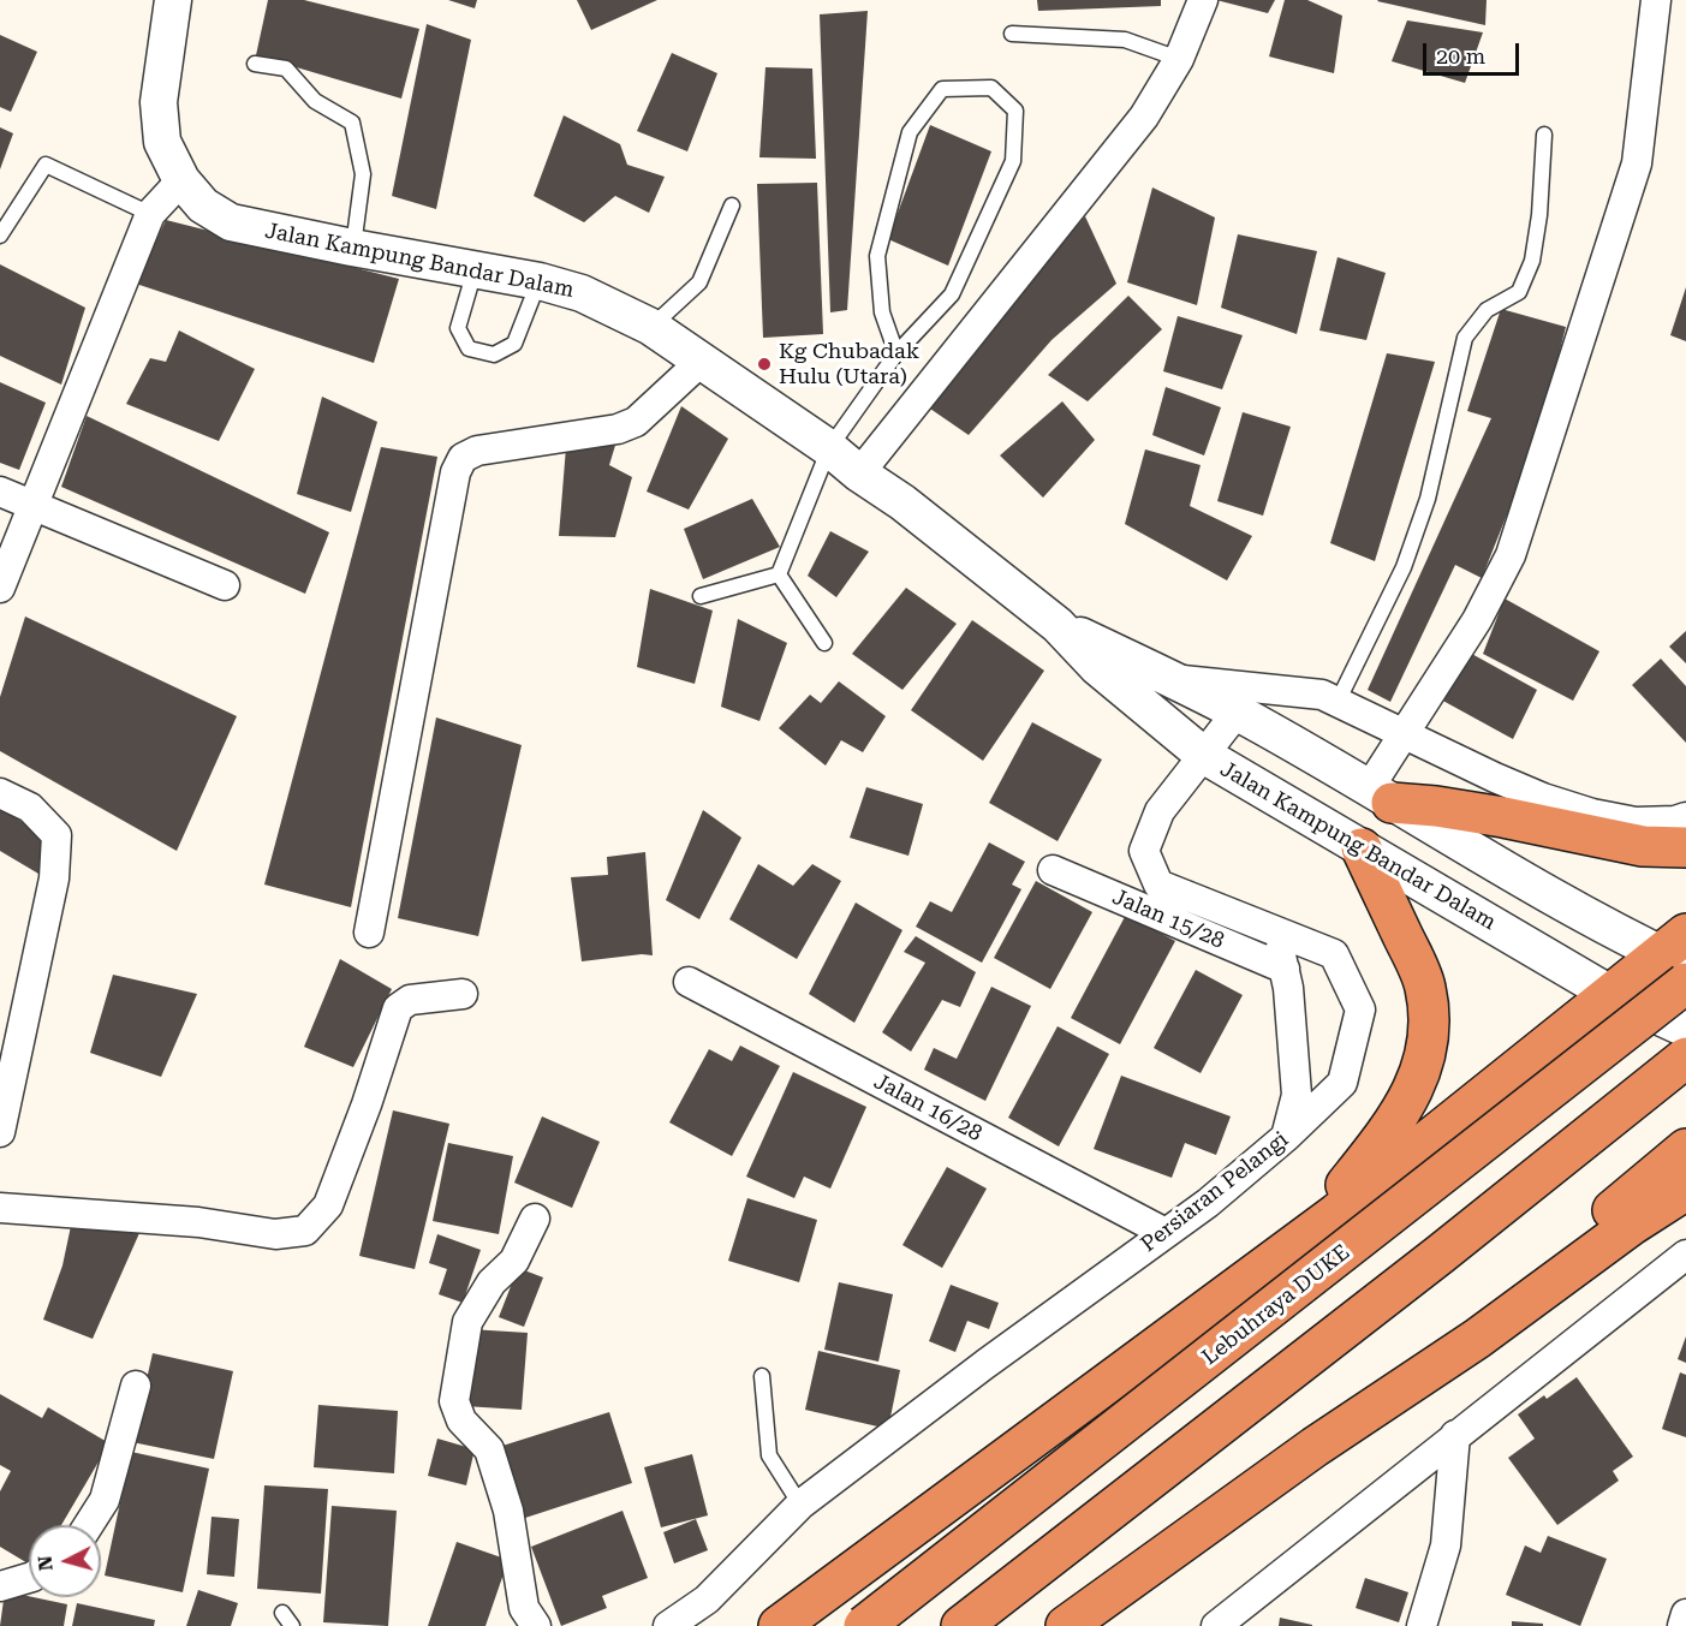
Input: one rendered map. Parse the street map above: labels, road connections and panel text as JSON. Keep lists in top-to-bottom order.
{
  "streets": {
    "highway": ["Lebuhraya DUKE"],
    "street": [
      "Jalan Kampung Bandar Dalam",
      "Jalan 15/28",
      "Jalan 16/28",
      "Persiaran Pelangi"
    ]
  },
  "crossings": [
    ["Jalan Kampung Bandar Dalam", "Persiaran Pelangi"],
    ["Jalan Kampung Bandar Dalam", "Lebuhraya DUKE"],
    ["Jalan 16/28", "Persiaran Pelangi"]
  ],
  "places": ["Kg Chubadak Hulu (Utara)"],
  "scale_bar": "20 m",
  "north": "left"
}
